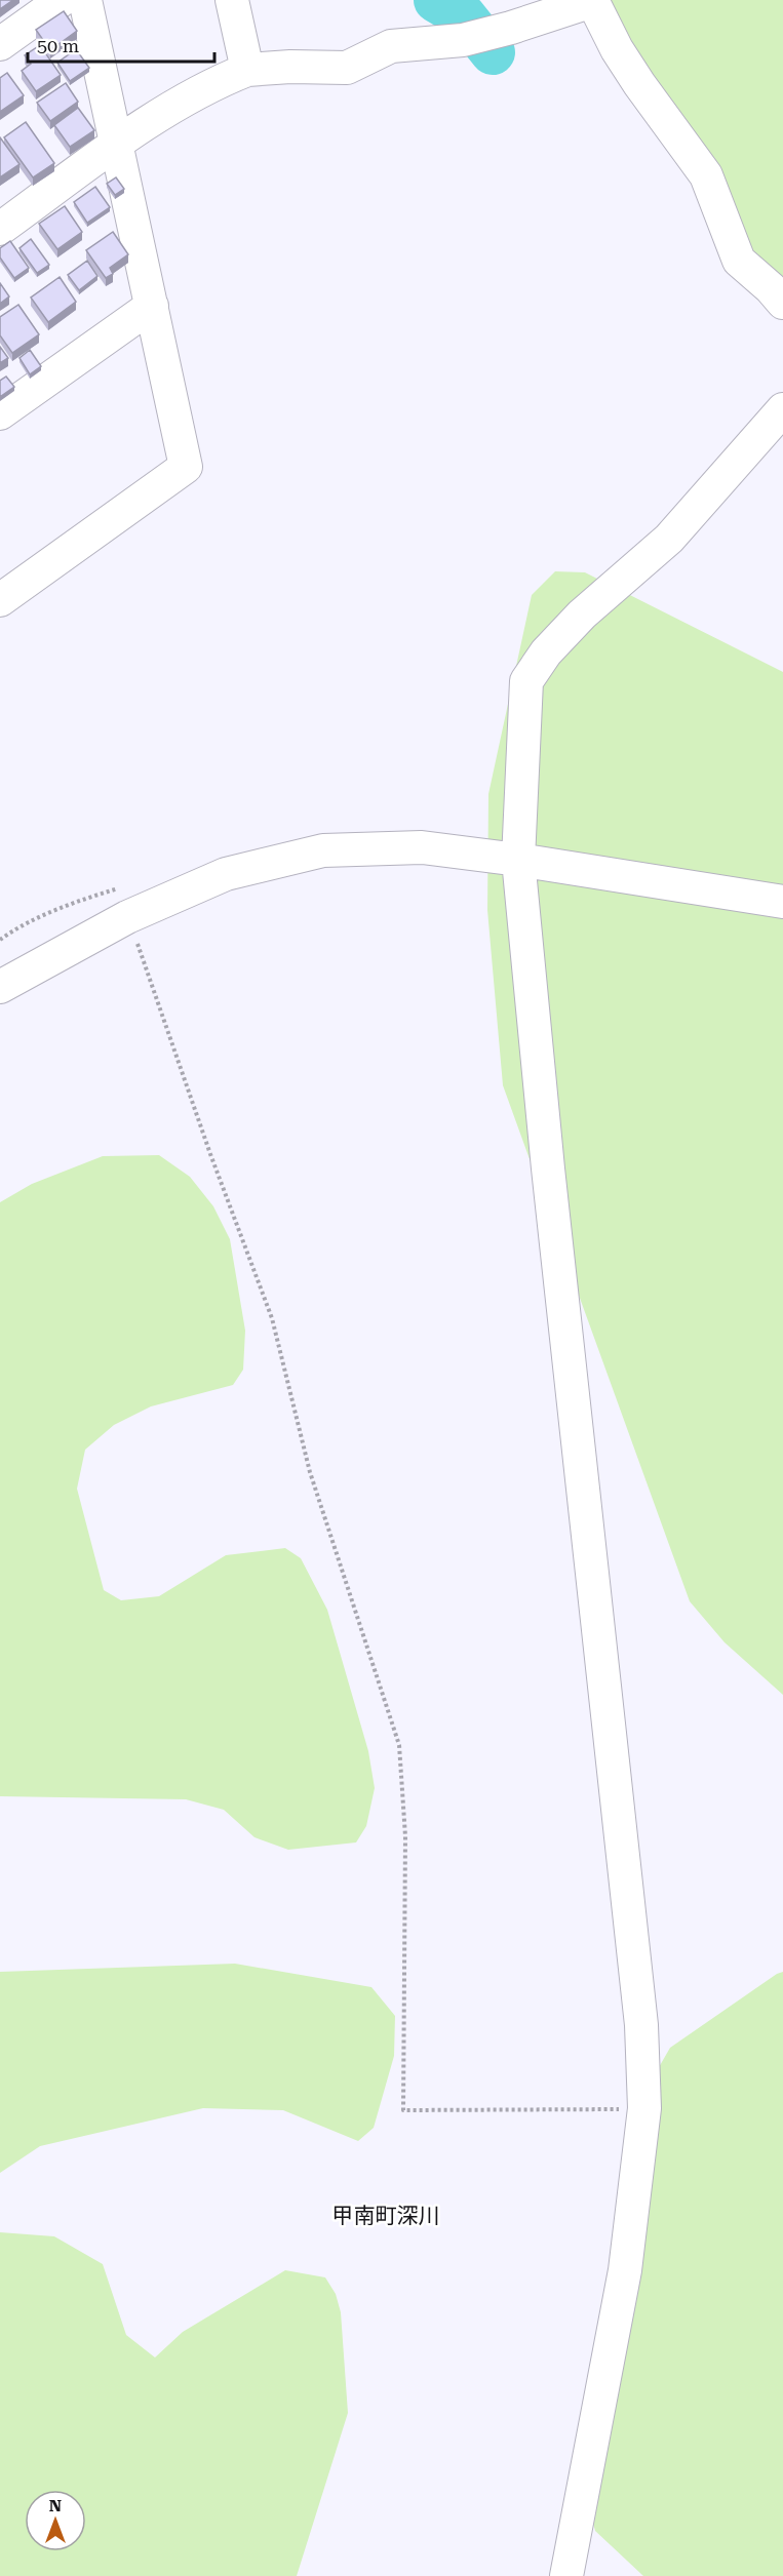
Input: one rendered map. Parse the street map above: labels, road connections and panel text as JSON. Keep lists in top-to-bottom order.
{
  "districts": ["甲南町深川"],
  "scale_bar": "50 m",
  "north": "top"
}
